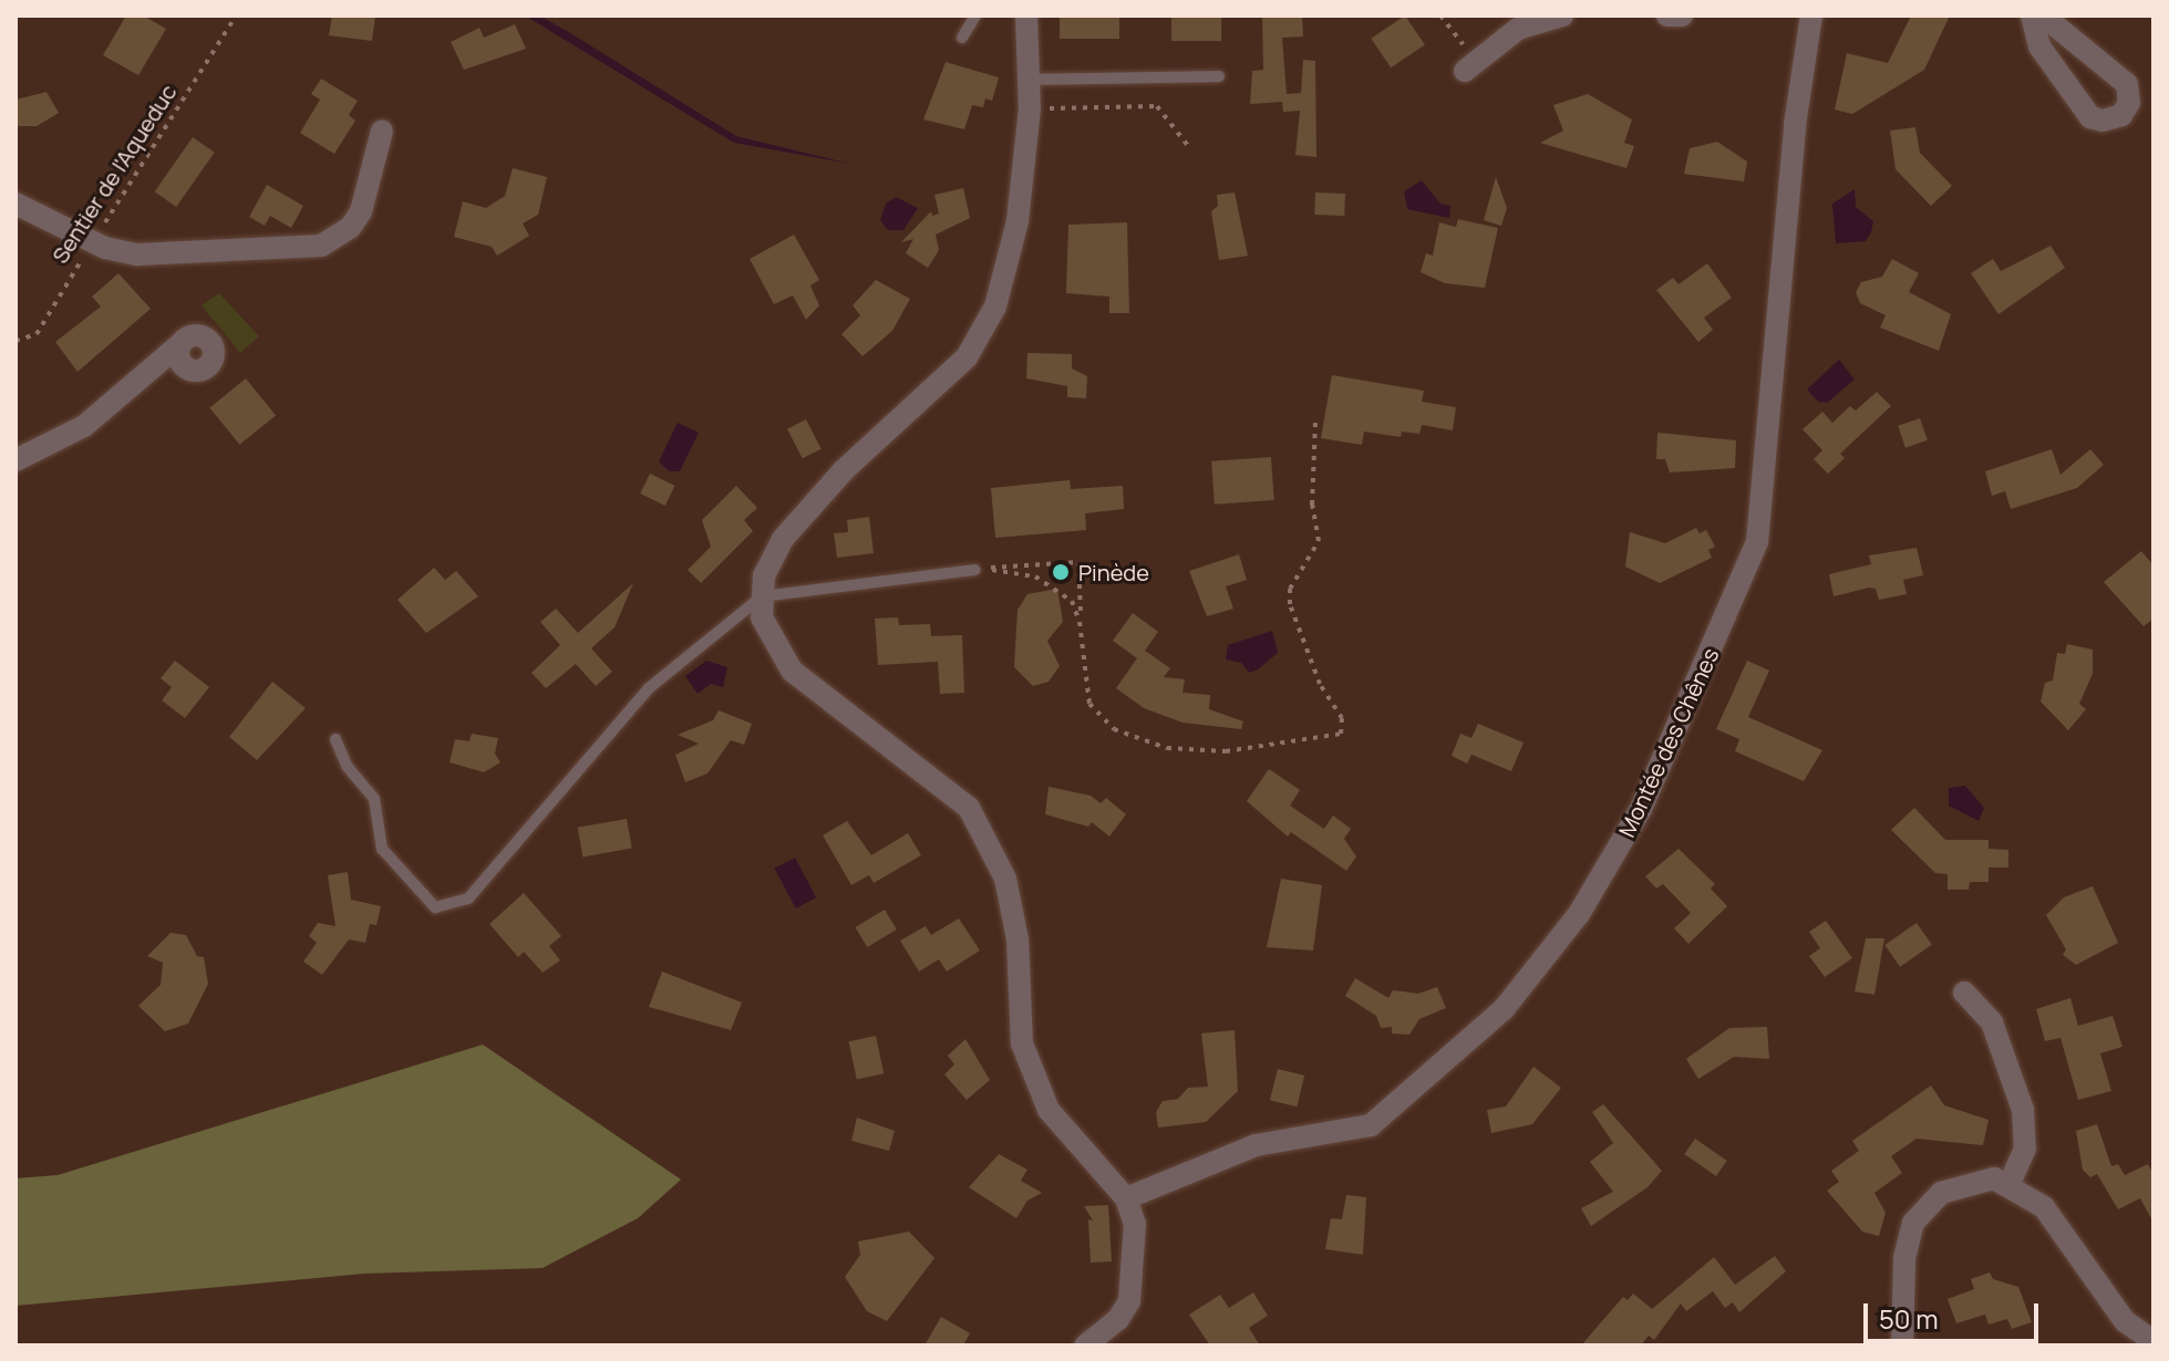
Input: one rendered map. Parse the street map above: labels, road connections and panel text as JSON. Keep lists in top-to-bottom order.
{
  "streets": {
    "street": ["Montée des Chênes"],
    "path": ["Sentier de l'Aqueduc"]
  },
  "places": ["Pinède"],
  "scale_bar": "50 m"
}
